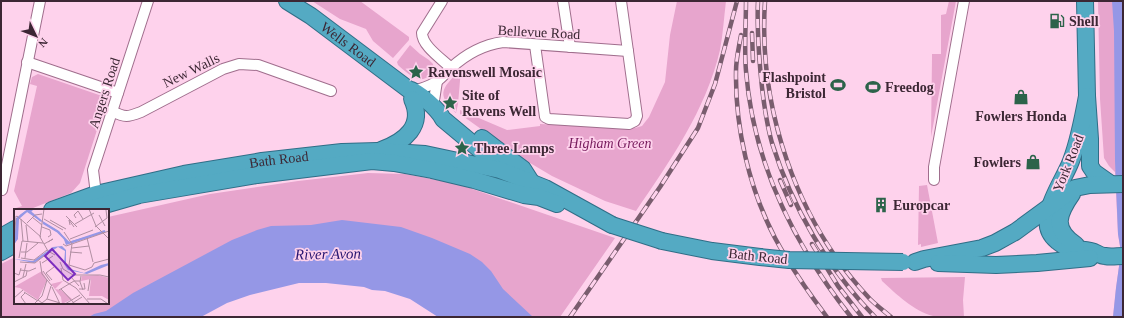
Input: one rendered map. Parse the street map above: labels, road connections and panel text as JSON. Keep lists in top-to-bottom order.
{
  "streets": {
    "highway": ["Wells Road", "Bath Road", "York Road"],
    "street": ["Bellevue Road", "New Walls", "Angers Road"]
  },
  "crossings": [
    ["Bellevue Road", "Wells Road"],
    ["Wells Road", "Bath Road"],
    ["New Walls", "Angers Road"],
    ["Angers Road", "Bath Road"],
    ["Bath Road", "York Road"]
  ],
  "water": ["River Avon"],
  "parks": ["Higham Green"],
  "places": {
    "fuel station": ["Shell"],
    "place": ["Ravenswell Mosaic", "Site of Ravens Well", "Three Lamps"],
    "sports": ["Flashpoint Bristol", "Freedog"],
    "shop": ["Fowlers Honda", "Fowlers"],
    "building": ["Europcar"]
  },
  "north": "bottom right"
}
